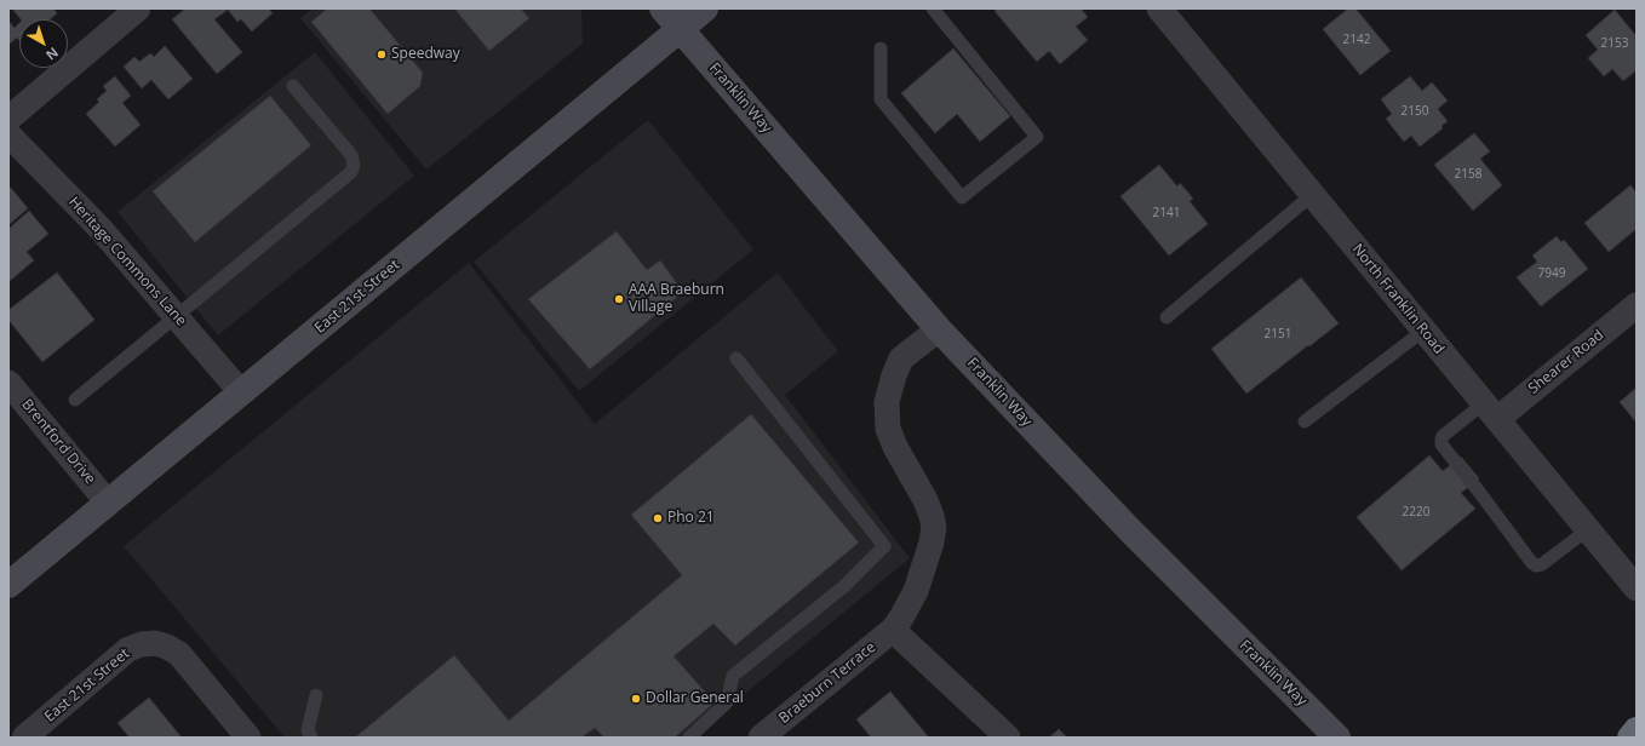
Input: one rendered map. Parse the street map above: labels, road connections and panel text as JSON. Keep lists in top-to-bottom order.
{
  "streets": {
    "main road": ["Franklin Way", "East 21st Street"],
    "street": [
      "Heritage Commons Lane",
      "North Franklin Road",
      "Shearer Road",
      "Brentford Drive",
      "Braeburn Terrace"
    ]
  },
  "crossings": [
    ["Franklin Way", "East 21st Street"],
    ["Franklin Way", "Braeburn Terrace"],
    ["Heritage Commons Lane", "East 21st Street"],
    ["East 21st Street", "Brentford Drive"],
    ["North Franklin Road", "Shearer Road"]
  ],
  "places": [
    "Speedway",
    "AAA Braeburn Village",
    "Pho 21",
    "Dollar General"
  ],
  "house_numbers": [
    "2142",
    "2153",
    "2150",
    "2158",
    "2141",
    "7949",
    "2151",
    "2220"
  ],
  "north": "bottom right"
}
